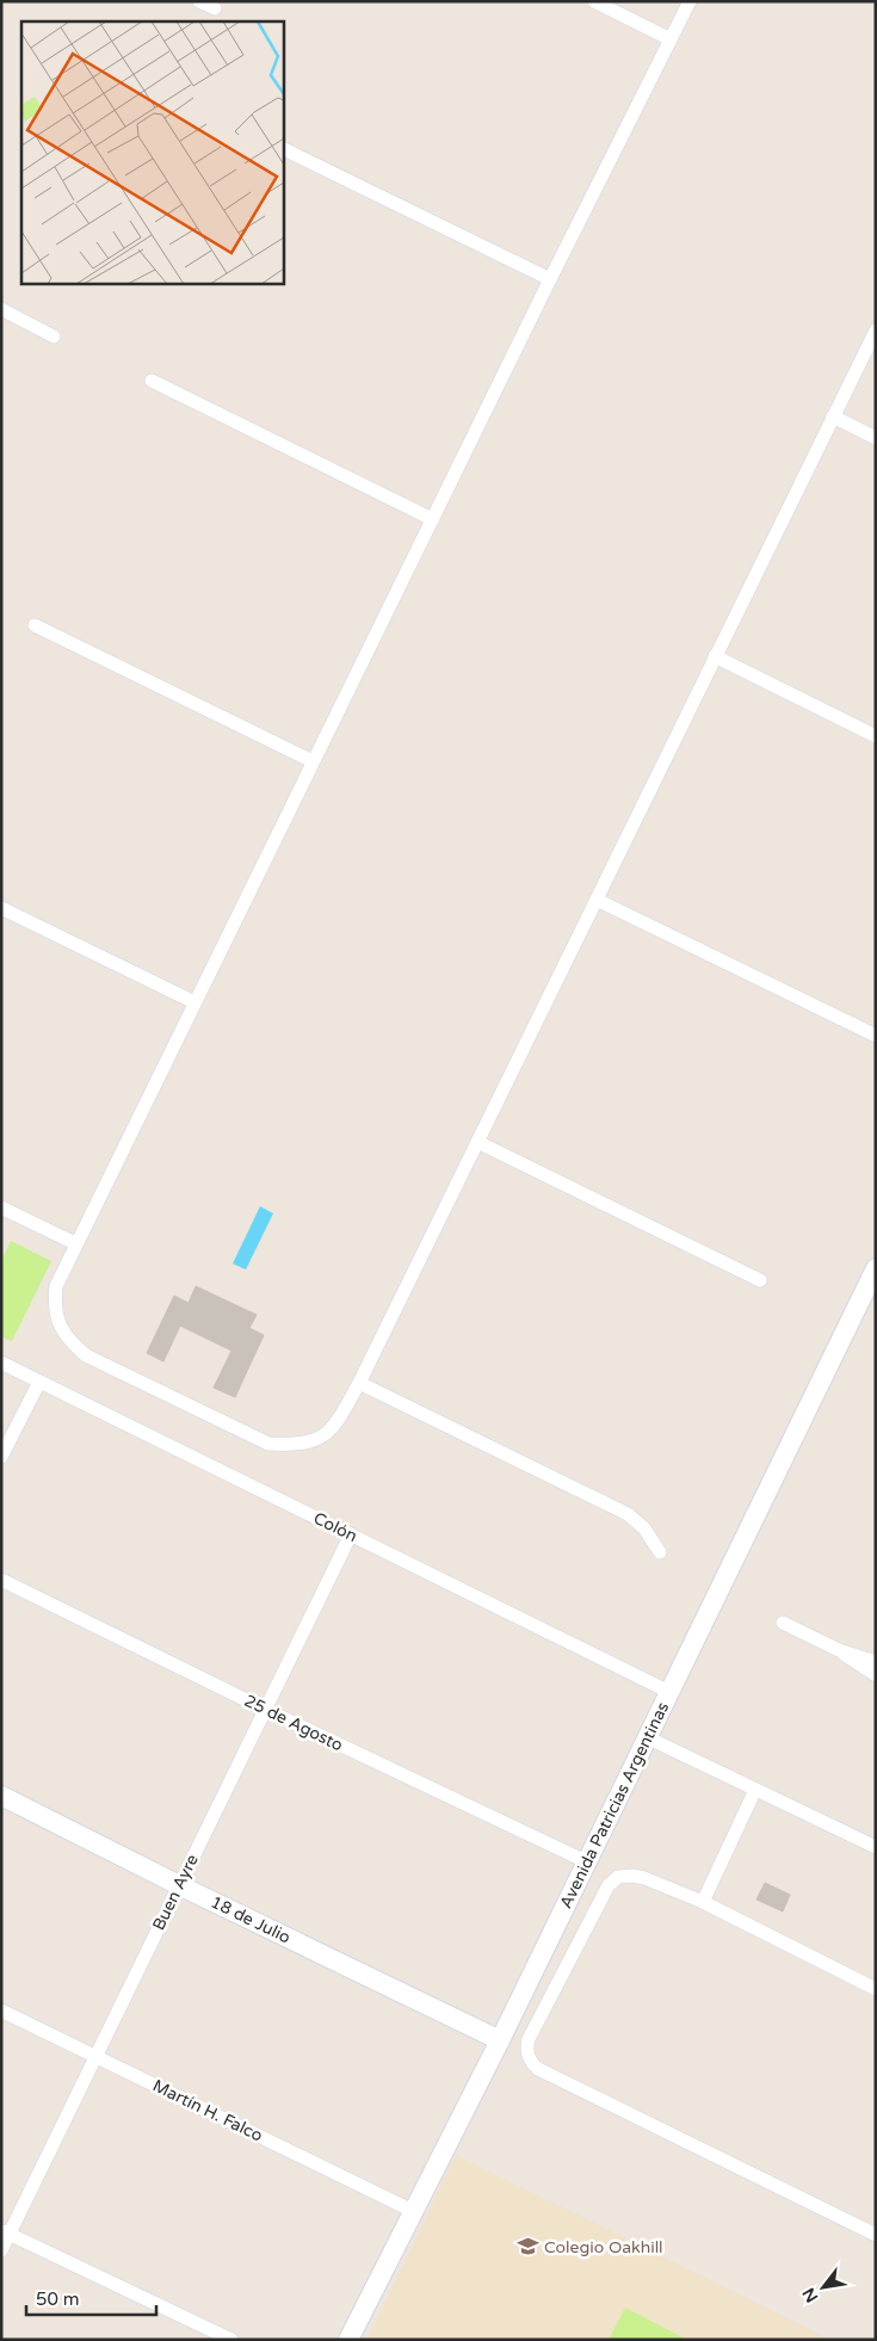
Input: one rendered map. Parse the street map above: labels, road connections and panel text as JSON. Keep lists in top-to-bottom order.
{
  "streets": {
    "street": [
      "Colón",
      "25 de Agosto",
      "Avenida Patricias Argentinas",
      "Buen Ayre",
      "18 de Julio",
      "Martín H. Falco"
    ]
  },
  "crossings": [
    ["Colón", "Avenida Patricias Argentinas"],
    ["Colón", "Buen Ayre"],
    ["25 de Agosto", "Avenida Patricias Argentinas"],
    ["25 de Agosto", "Buen Ayre"],
    ["Avenida Patricias Argentinas", "18 de Julio"],
    ["Avenida Patricias Argentinas", "Martín H. Falco"],
    ["Buen Ayre", "18 de Julio"],
    ["Buen Ayre", "Martín H. Falco"]
  ],
  "places": {
    "school or university": ["Colegio Oakhill"]
  },
  "scale_bar": "50 m",
  "north": "bottom left"
}
